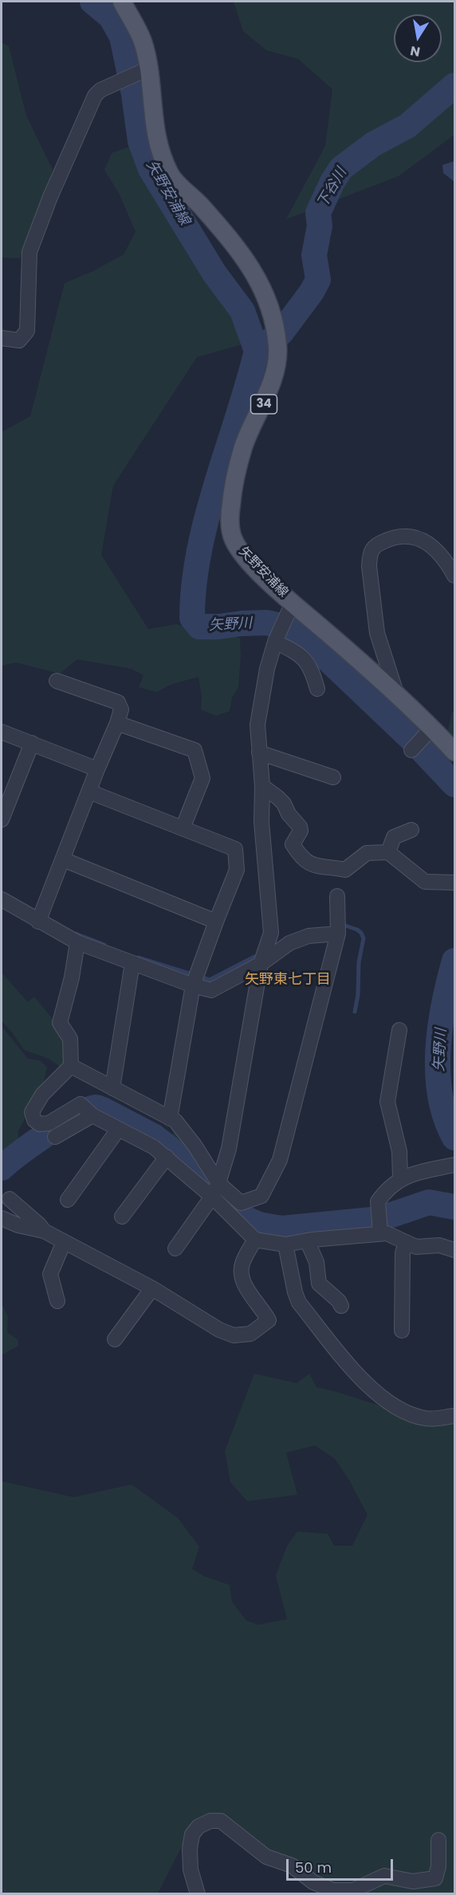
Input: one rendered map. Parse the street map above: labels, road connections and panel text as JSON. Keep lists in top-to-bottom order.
{
  "streets": {
    "main road": ["34", "矢野安浦線"]
  },
  "districts": ["矢野東七丁目"],
  "water": ["下谷川", "矢野安浦線", "矢野川"],
  "scale_bar": "50 m",
  "north": "bottom"
}
